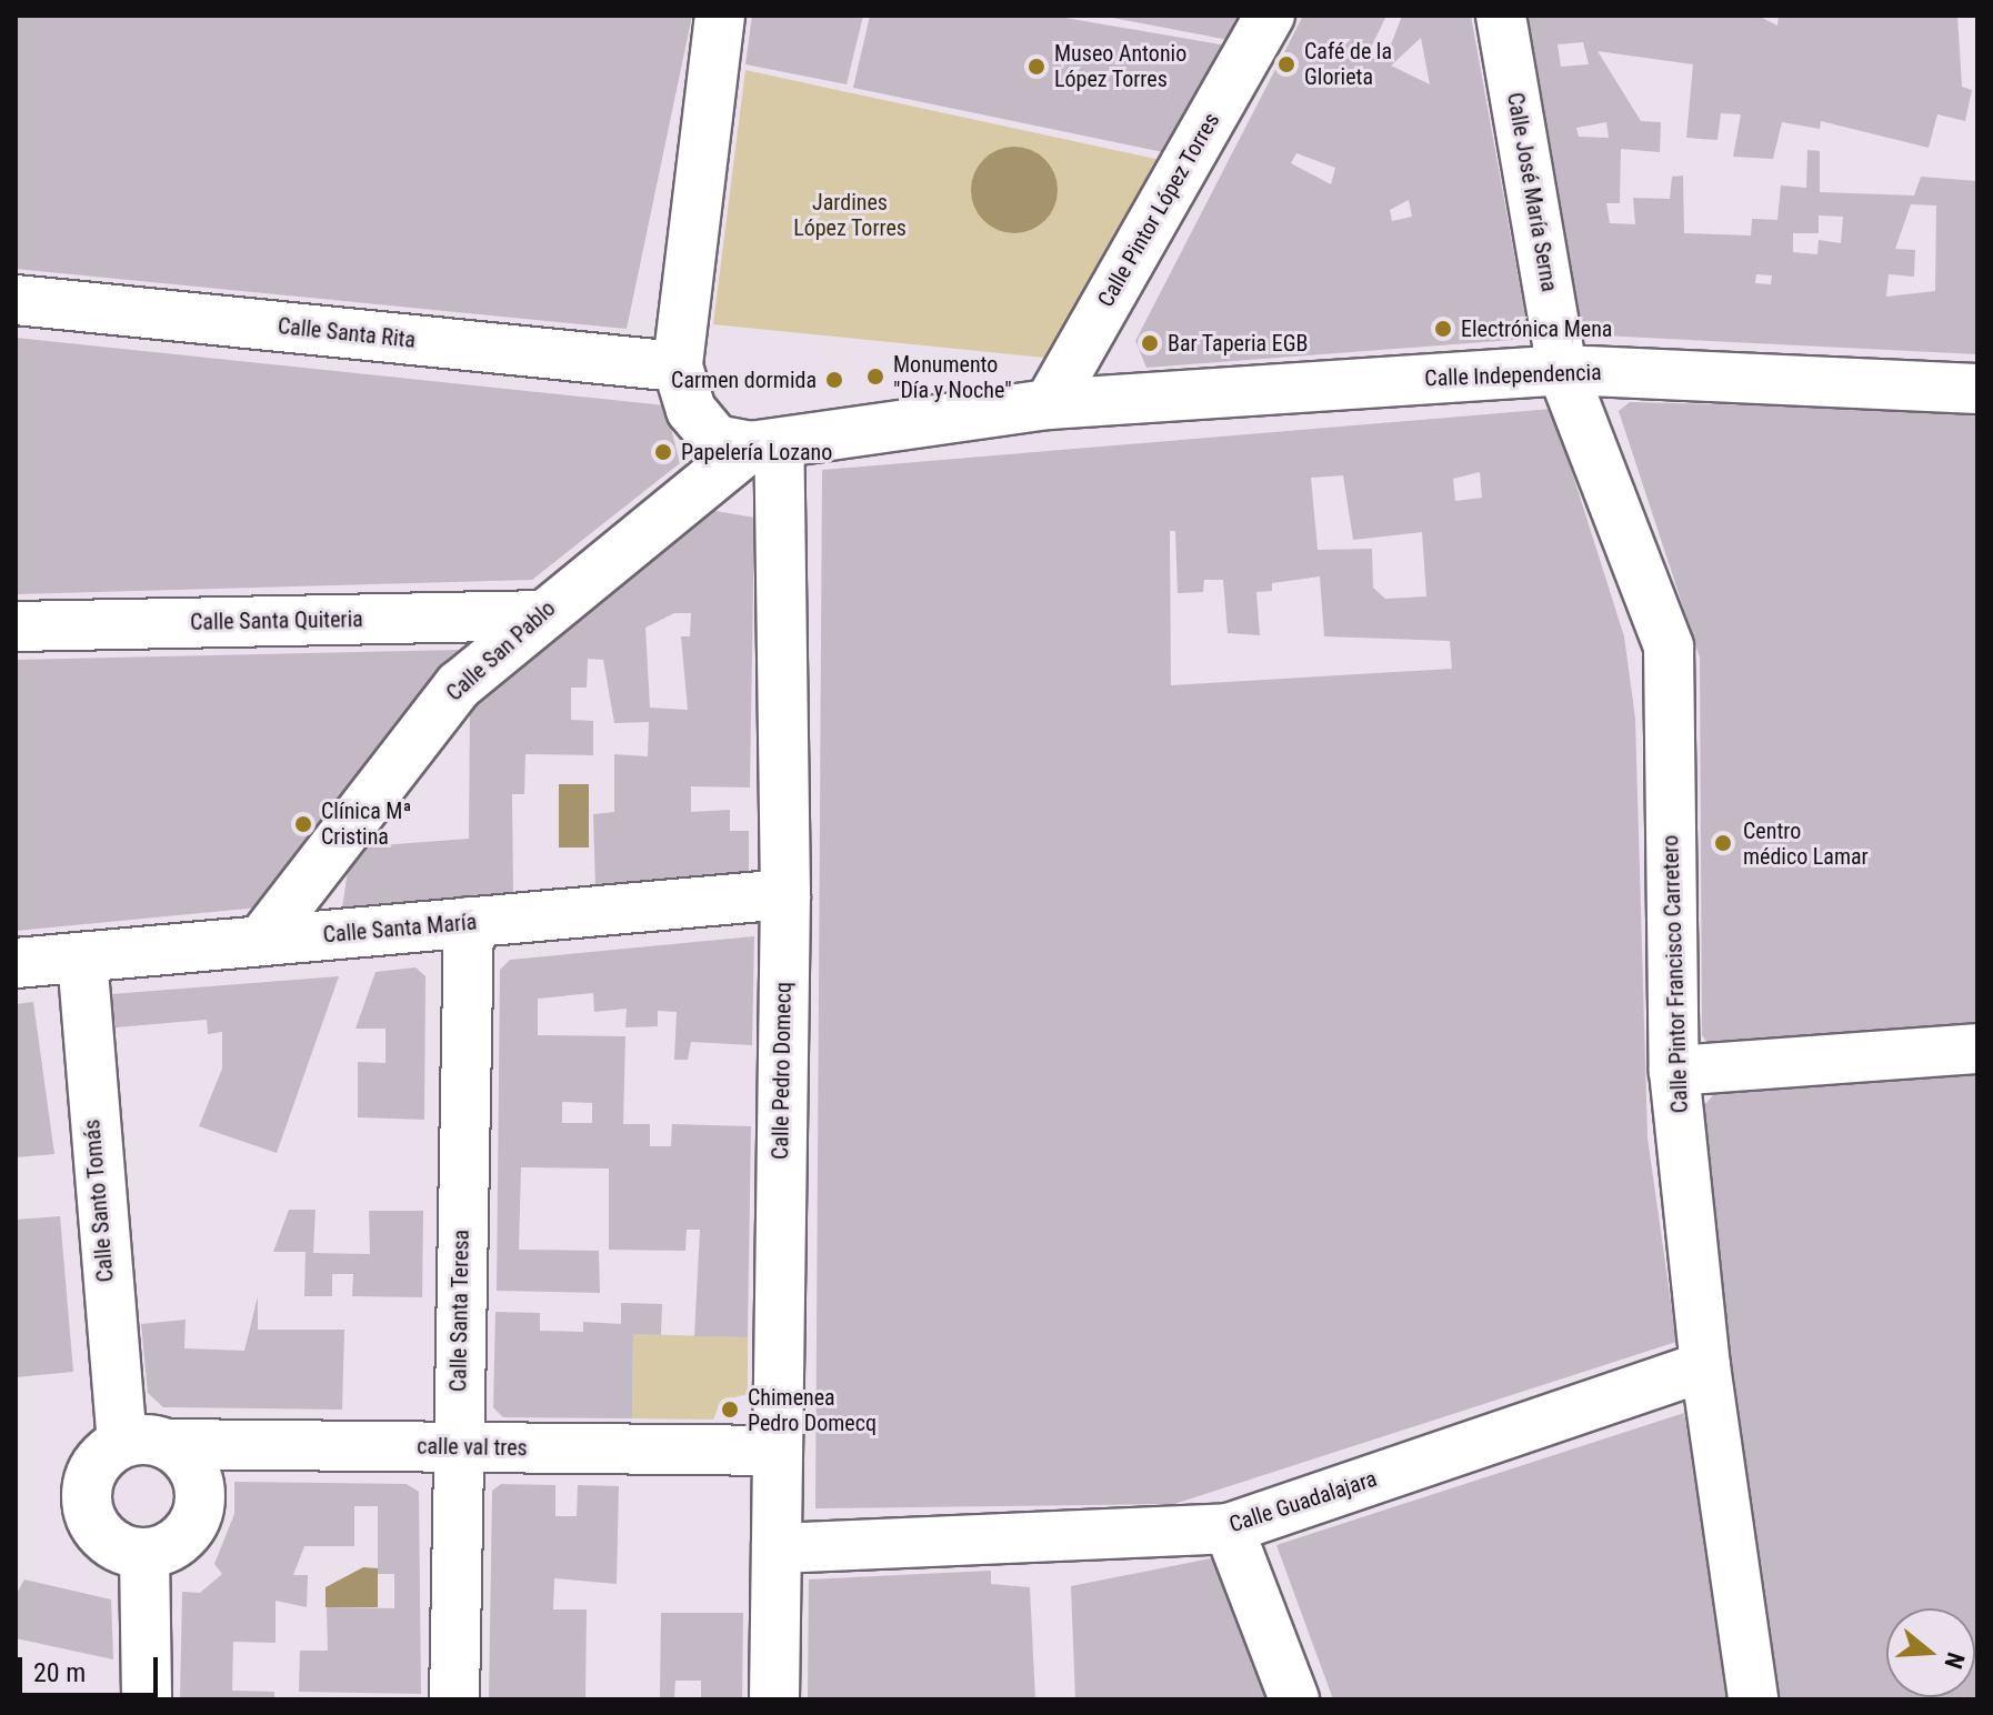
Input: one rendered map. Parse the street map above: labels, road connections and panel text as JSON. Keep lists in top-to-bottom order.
{
  "streets": {
    "street": [
      "Calle José María Serna",
      "Calle Pintor López Torres",
      "Calle Santa Rita",
      "Calle Independencia",
      "Calle Santa Quiteria",
      "Calle San Pablo",
      "Calle Santa María",
      "Calle Pintor Francisco Carretero",
      "Calle Pedro Domecq",
      "Calle Santo Tomás",
      "Calle Santa Teresa",
      "calle val tres",
      "Calle Guadalajara"
    ]
  },
  "crossings": [
    ["Calle José María Serna", "Calle Independencia"],
    ["Calle José María Serna", "Calle Pintor Francisco Carretero"],
    ["Calle Pintor López Torres", "Calle Independencia"],
    ["Calle Independencia", "Calle San Pablo"],
    ["Calle Independencia", "Calle Pintor Francisco Carretero"],
    ["Calle Independencia", "Calle Pedro Domecq"],
    ["Calle Santa Quiteria", "Calle San Pablo"],
    ["Calle San Pablo", "Calle Santa María"],
    ["Calle San Pablo", "Calle Pedro Domecq"],
    ["Calle Santa María", "Calle Pedro Domecq"],
    ["Calle Santa María", "Calle Santo Tomás"],
    ["Calle Santa María", "Calle Santa Teresa"],
    ["Calle Pintor Francisco Carretero", "Calle Guadalajara"],
    ["Calle Pedro Domecq", "calle val tres"],
    ["Calle Pedro Domecq", "Calle Guadalajara"],
    ["Calle Santo Tomás", "calle val tres"],
    ["Calle Santa Teresa", "calle val tres"]
  ],
  "parks": ["Jardines López Torres"],
  "places": [
    "Café de la Glorieta",
    "Museo Antonio López Torres",
    "Electrónica Mena",
    "Bar Taperia EGB",
    "Monumento \"Día y Noche\"",
    "Carmen dormida",
    "Papelería Lozano",
    "Clínica Mª Cristina",
    "Centro médico Lamar",
    "Chimenea Pedro Domecq"
  ],
  "scale_bar": "20 m",
  "north": "right"
}
